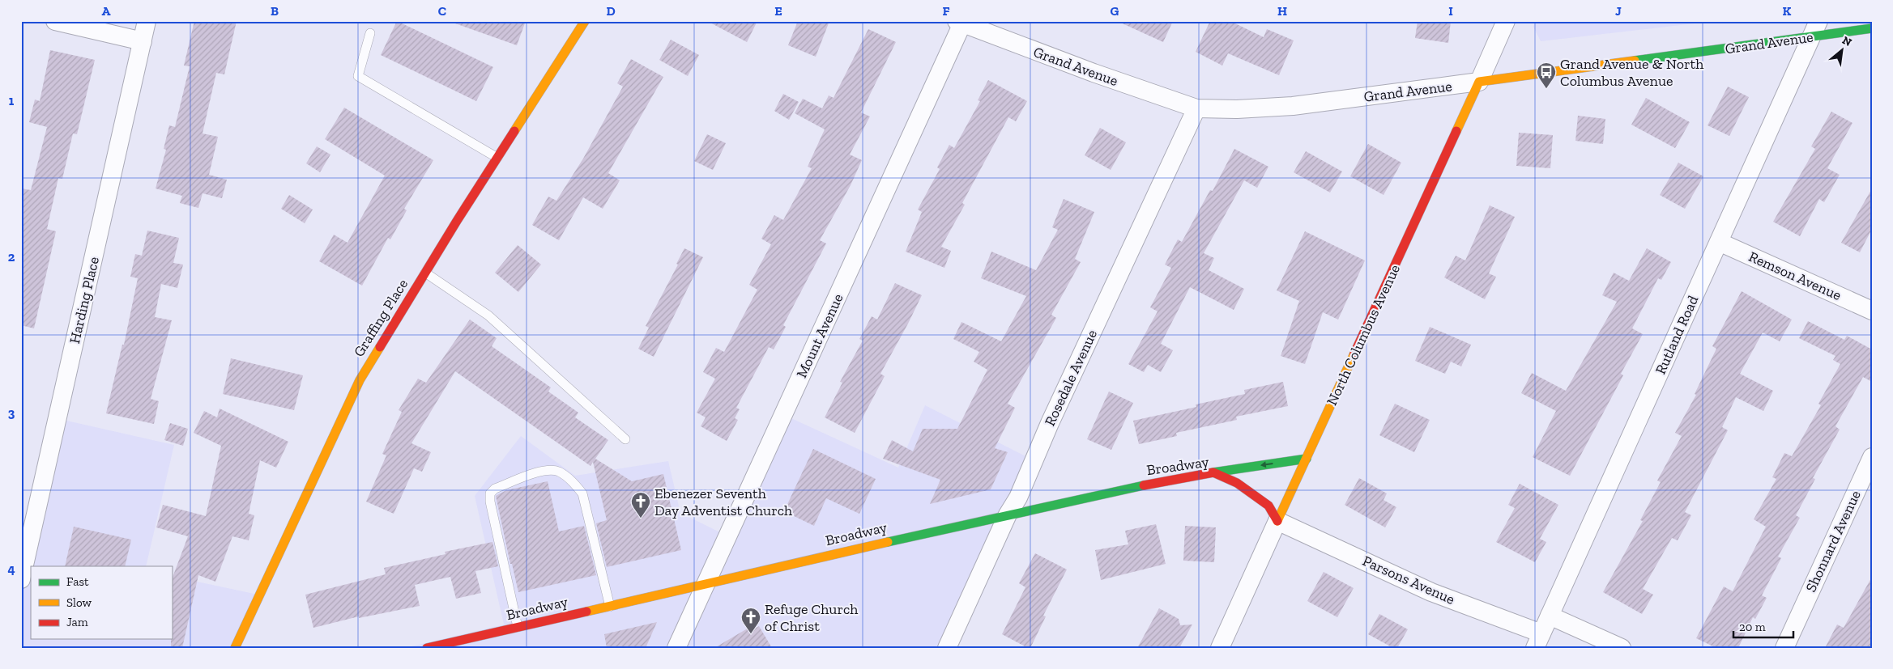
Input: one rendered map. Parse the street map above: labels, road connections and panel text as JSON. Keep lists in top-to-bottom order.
{
  "streets": {
    "street": [
      "Grand Avenue",
      "Remson Avenue",
      "Harding Place",
      "Graffing Place",
      "North Columbus Avenue",
      "Rutland Road",
      "Mount Avenue",
      "Rosedale Avenue",
      "Broadway",
      "Shonnard Avenue",
      "Parsons Avenue"
    ]
  },
  "crossings": [
    ["Grand Avenue", "North Columbus Avenue"],
    ["Grand Avenue", "Rutland Road"],
    ["Grand Avenue", "Mount Avenue"],
    ["Grand Avenue", "Rosedale Avenue"],
    ["Remson Avenue", "Rutland Road"],
    ["North Columbus Avenue", "Broadway"],
    ["North Columbus Avenue", "Parsons Avenue"],
    ["Rutland Road", "Parsons Avenue"],
    ["Mount Avenue", "Broadway"],
    ["Rosedale Avenue", "Broadway"],
    ["Broadway", "Parsons Avenue"]
  ],
  "places": {
    "bus stop": ["Grand Avenue & North Columbus Avenue"],
    "church": ["Ebenezer Seventh Day Adventist Church", "Refuge Church of Christ"]
  },
  "legend": ["Fast", "Slow", "Jam"],
  "scale_bar": "20 m",
  "north": "top right",
  "grid": {
    "columns": [
      "A",
      "B",
      "C",
      "D",
      "E",
      "F",
      "G",
      "H",
      "I",
      "J",
      "K"
    ],
    "rows": [
      "1",
      "2",
      "3",
      "4"
    ]
  }
}
